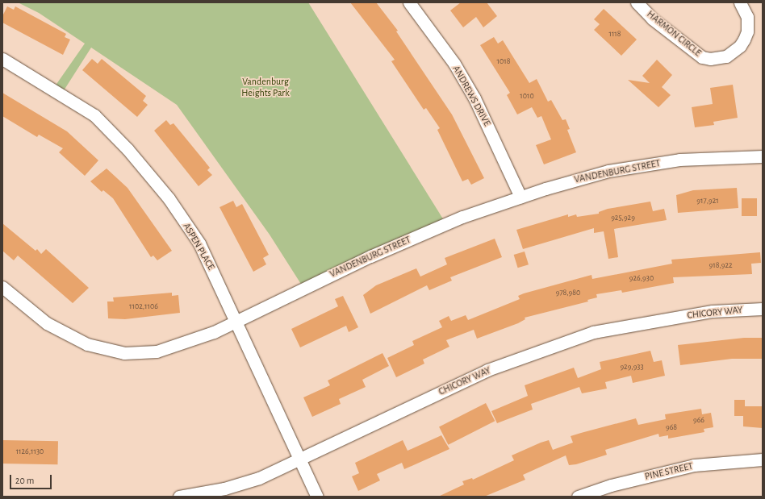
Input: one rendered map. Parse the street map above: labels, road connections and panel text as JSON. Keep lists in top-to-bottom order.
{
  "streets": {
    "street": [
      "HARMON CIRCLE",
      "ANDREWS DRIVE",
      "VANDENBURG STREET",
      "ASPEN PLACE",
      "CHICORY WAY",
      "PINE STREET"
    ]
  },
  "crossings": [
    ["ANDREWS DRIVE", "VANDENBURG STREET"],
    ["VANDENBURG STREET", "ASPEN PLACE"],
    ["ASPEN PLACE", "CHICORY WAY"]
  ],
  "parks": ["Vandenburg Heights Park"],
  "house_numbers": [
    "1118",
    "1018",
    "1010",
    "917,921",
    "925,929",
    "918,922",
    "926,930",
    "978,980",
    "1102,1106",
    "929,933",
    "966",
    "968",
    "1126,1130"
  ],
  "scale_bar": "20 m"
}
